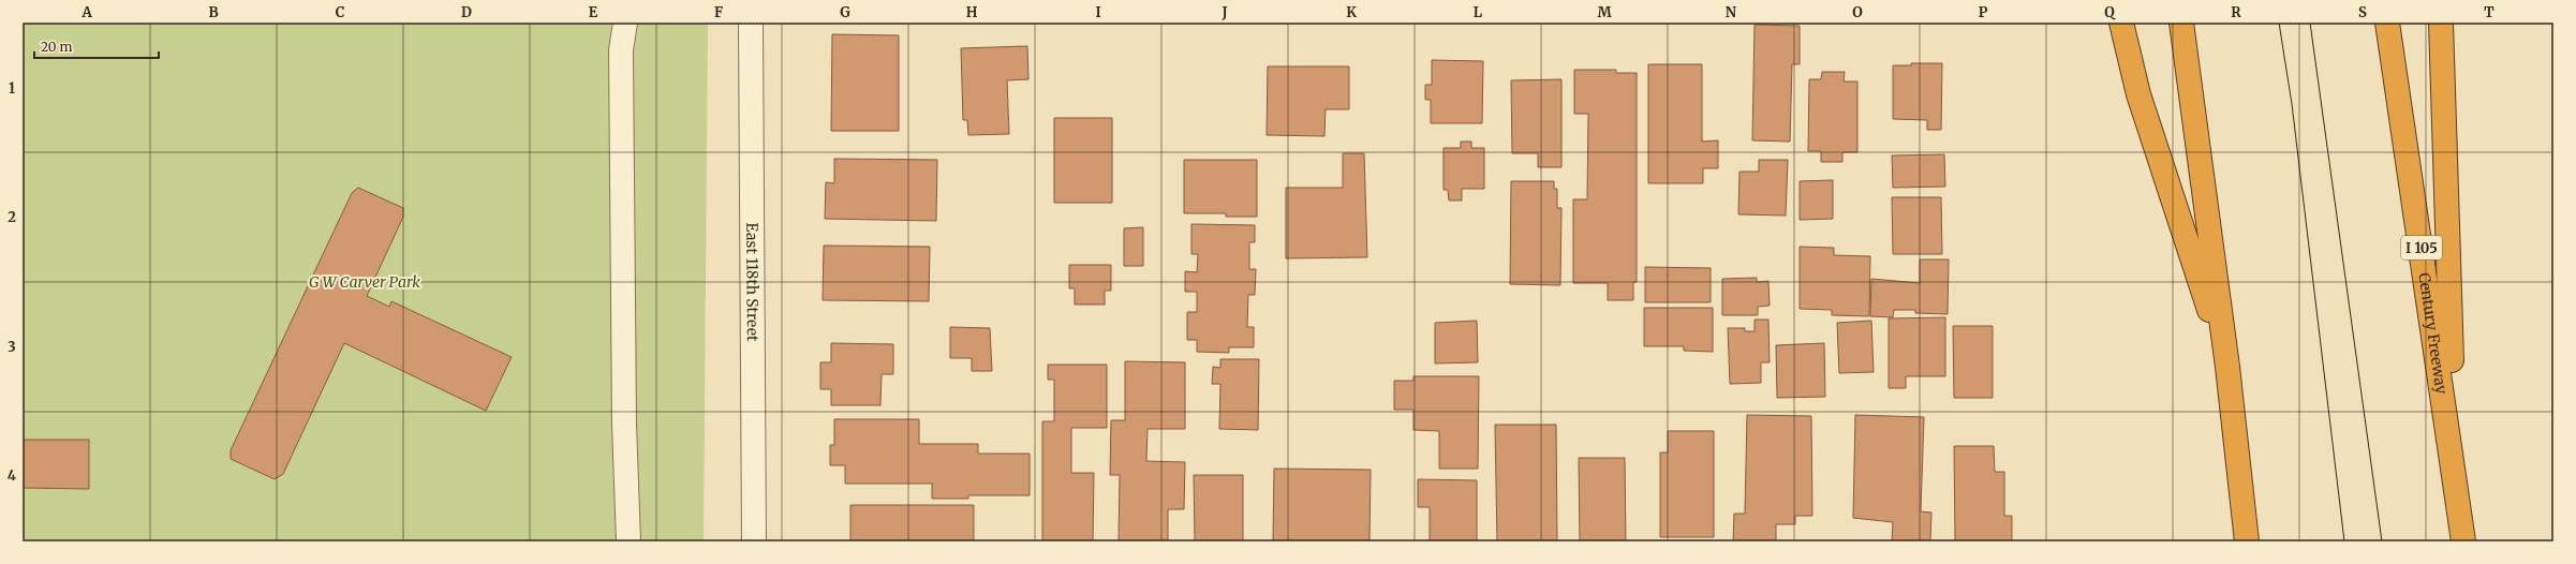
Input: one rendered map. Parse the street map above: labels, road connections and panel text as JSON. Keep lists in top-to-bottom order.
{
  "streets": {
    "highway": ["I 105", "Century Freeway"],
    "street": ["East 118th Street"]
  },
  "parks": ["G W Carver Park"],
  "scale_bar": "20 m",
  "grid": {
    "columns": [
      "A",
      "B",
      "C",
      "D",
      "E",
      "F",
      "G",
      "H",
      "I",
      "J",
      "K",
      "L",
      "M",
      "N",
      "O",
      "P",
      "Q",
      "R",
      "S",
      "T"
    ],
    "rows": [
      "1",
      "2",
      "3",
      "4"
    ]
  }
}
